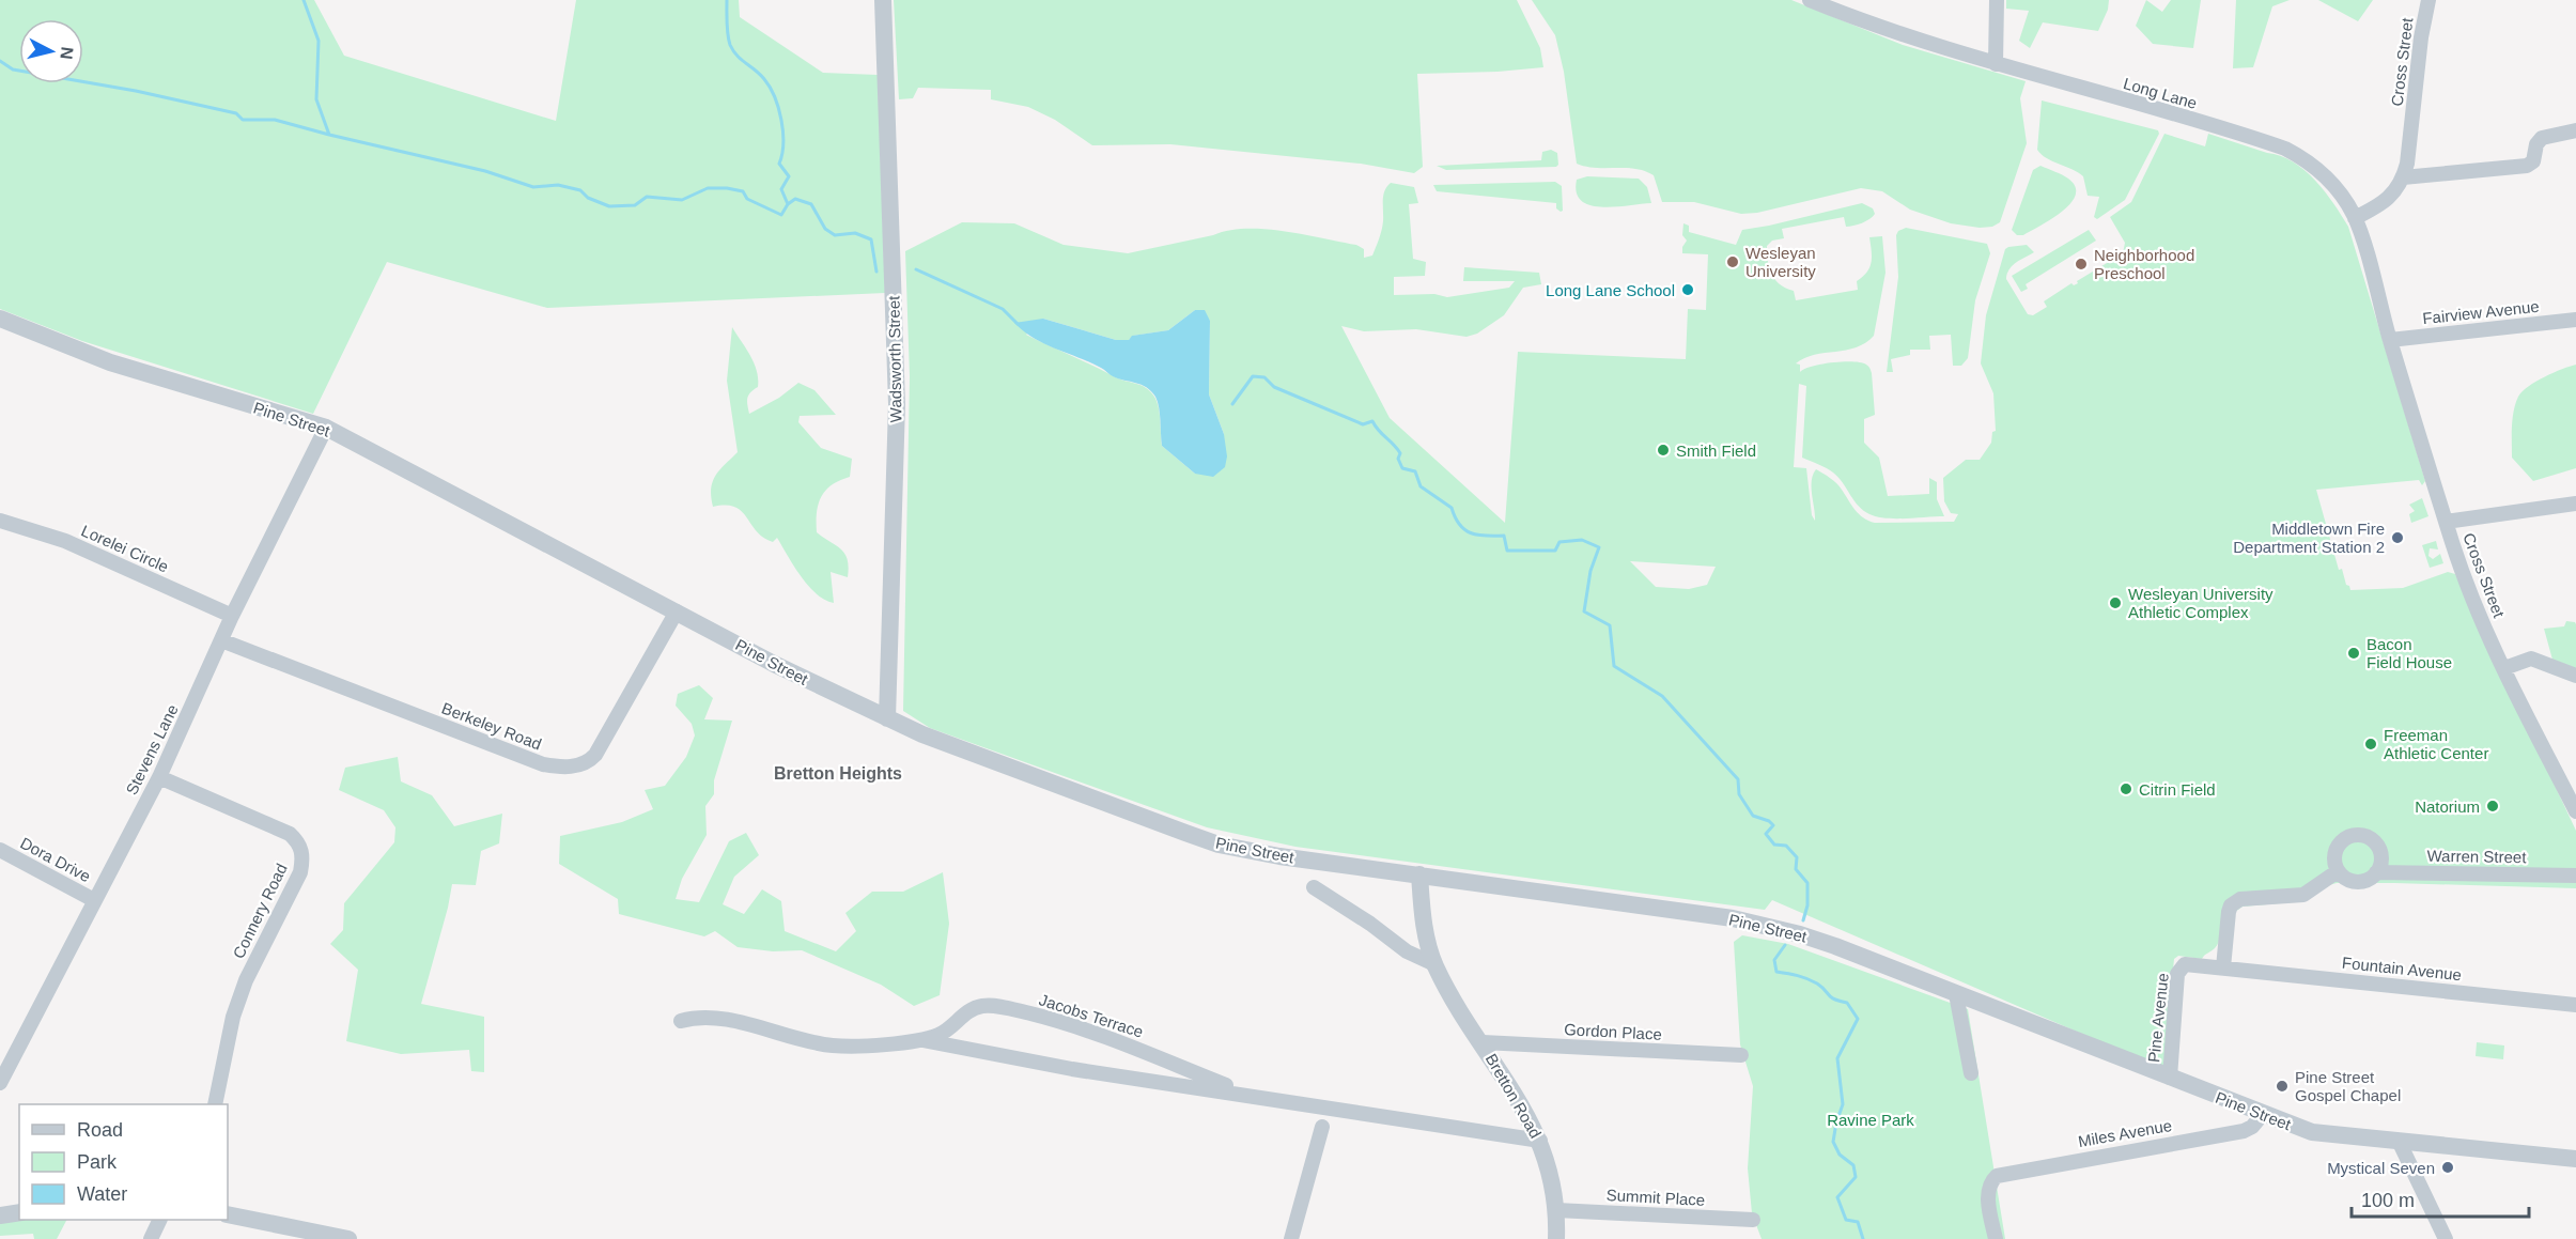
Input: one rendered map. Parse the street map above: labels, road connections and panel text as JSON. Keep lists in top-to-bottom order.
{
  "streets": {
    "street": [
      "Cross Street",
      "Long Lane",
      "Fairview Avenue",
      "Wadsworth Street",
      "Pine Street",
      "Lorelei Circle",
      "Berkeley Road",
      "Stevens Lane",
      "Warren Street",
      "Dora Drive",
      "Connery Road",
      "Fountain Avenue",
      "Jacobs Terrace",
      "Pine Avenue",
      "Gordon Place",
      "Bretton Road",
      "Miles Avenue",
      "Summit Place"
    ]
  },
  "crossings": [
    ["Cross Street", "Long Lane"],
    ["Cross Street", "Fairview Avenue"],
    ["Long Lane", "Fairview Avenue"],
    ["Wadsworth Street", "Pine Street"],
    ["Pine Street", "Berkeley Road"],
    ["Pine Street", "Stevens Lane"],
    ["Pine Street", "Pine Avenue"],
    ["Pine Street", "Bretton Road"],
    ["Pine Street", "Miles Avenue"],
    ["Lorelei Circle", "Stevens Lane"],
    ["Berkeley Road", "Stevens Lane"],
    ["Stevens Lane", "Dora Drive"],
    ["Stevens Lane", "Connery Road"],
    ["Fountain Avenue", "Pine Avenue"],
    ["Jacobs Terrace", "Bretton Road"],
    ["Gordon Place", "Bretton Road"],
    ["Bretton Road", "Summit Place"]
  ],
  "districts": ["Bretton Heights"],
  "parks": ["Ravine Park"],
  "places": [
    "Wesleyan University",
    "Neighborhood Preschool",
    "Long Lane School",
    "Smith Field",
    "Middletown Fire Department Station 2",
    "Wesleyan University Athletic Complex",
    "Bacon Field House",
    "Freeman Athletic Center",
    "Citrin Field",
    "Natorium",
    "Pine Street Gospel Chapel",
    "Mystical Seven"
  ],
  "legend": ["Road", "Park", "Water"],
  "scale_bar": "100 m",
  "north": "right"
}
